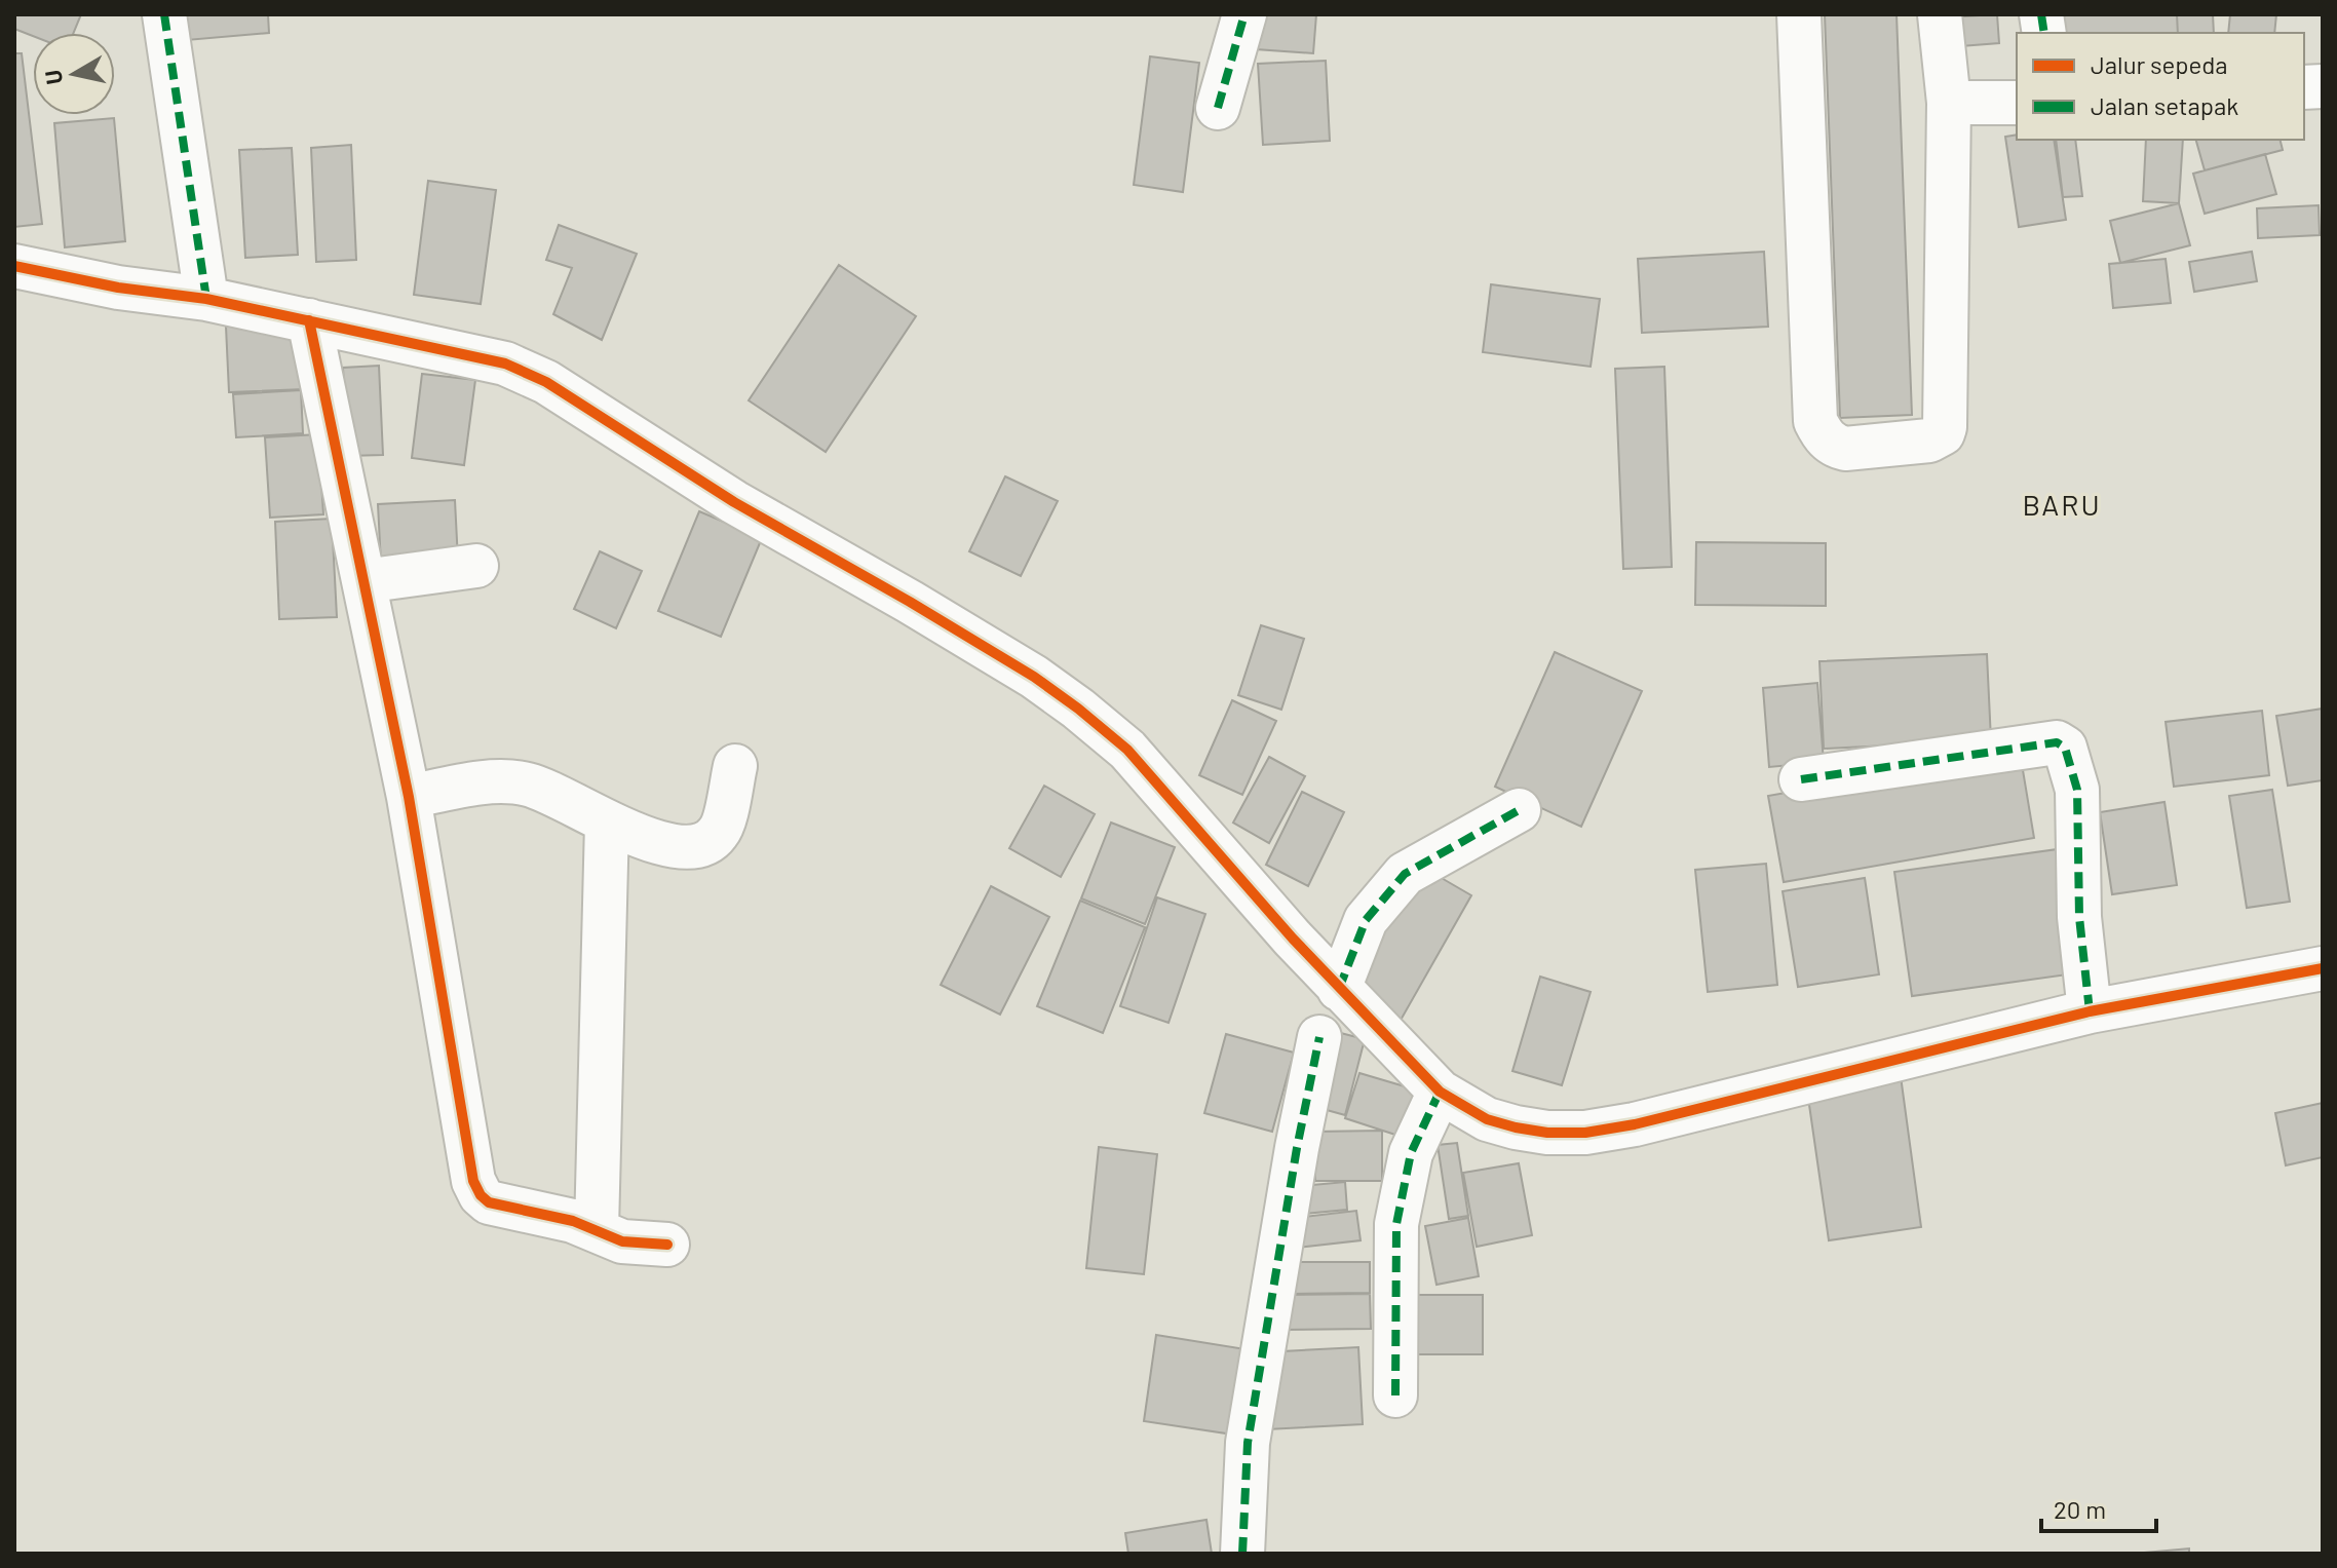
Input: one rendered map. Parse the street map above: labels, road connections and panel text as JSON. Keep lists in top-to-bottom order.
{
  "districts": ["BARU"],
  "legend": ["Jalur sepeda", "Jalan setapak"],
  "scale_bar": "20 m",
  "north": "left"
}
